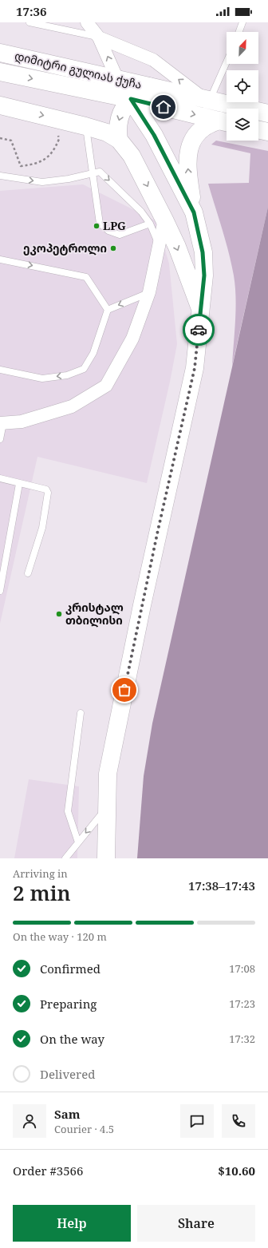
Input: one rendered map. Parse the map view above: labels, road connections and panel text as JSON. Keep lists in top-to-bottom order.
{
  "streets": {
    "main road": ["დიმიტრი გულიას ქუჩა"]
  },
  "places": ["LPG", "ეკოპეტროლი", "კრისტალ თბილისი"],
  "north": "top right",
  "page": {
    "status": "17:36",
    "heading": ["2 min", "Arriving in", "17:38–17:43"],
    "panel": [
      "Sam",
      "Courier · 4.5",
      "Order #3566",
      "$10.60"
    ],
    "bar": "On the way · 120 m",
    "list": [
      ["Confirmed", "17:08"],
      ["Preparing", "17:23"],
      ["On the way", "17:32"],
      "Delivered"
    ],
    "buttons": ["Help", "Share"]
  }
}
